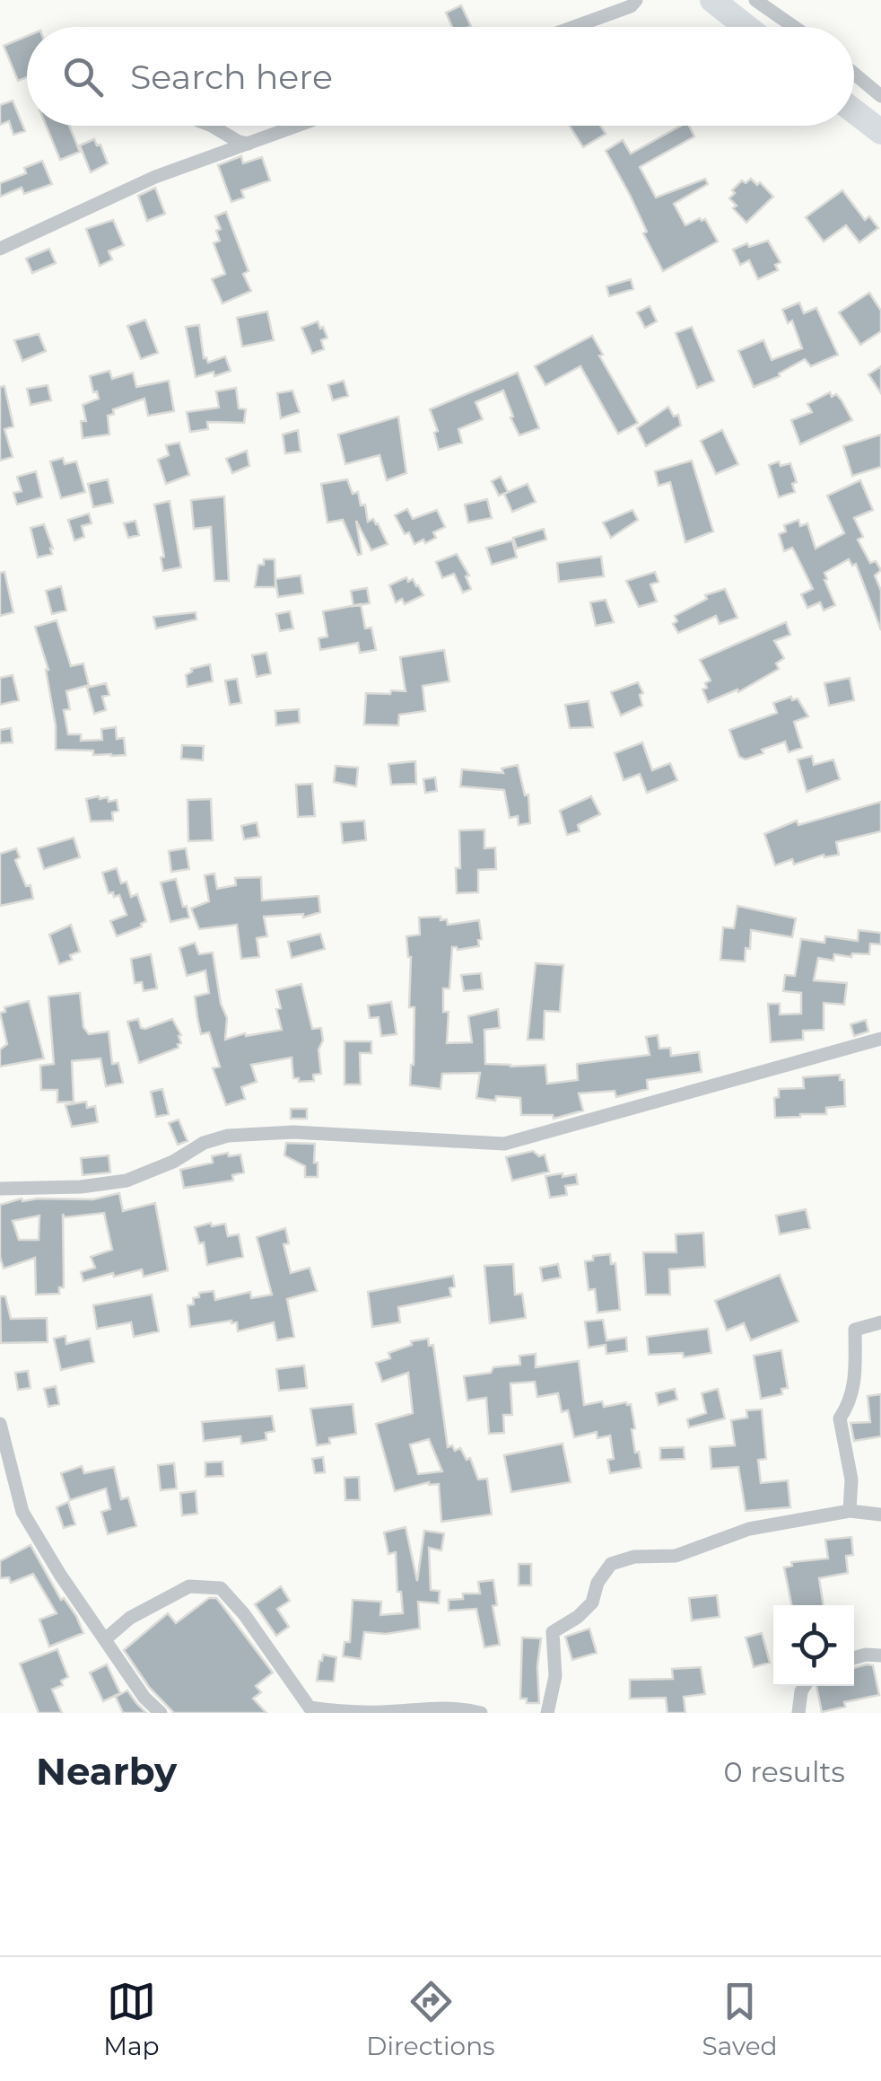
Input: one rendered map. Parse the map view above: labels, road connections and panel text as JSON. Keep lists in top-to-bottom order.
{
  "page": {
    "search": "Search here",
    "heading": ["Nearby", "0 results"],
    "nav": ["Map", "Directions", "Saved"]
  }
}
